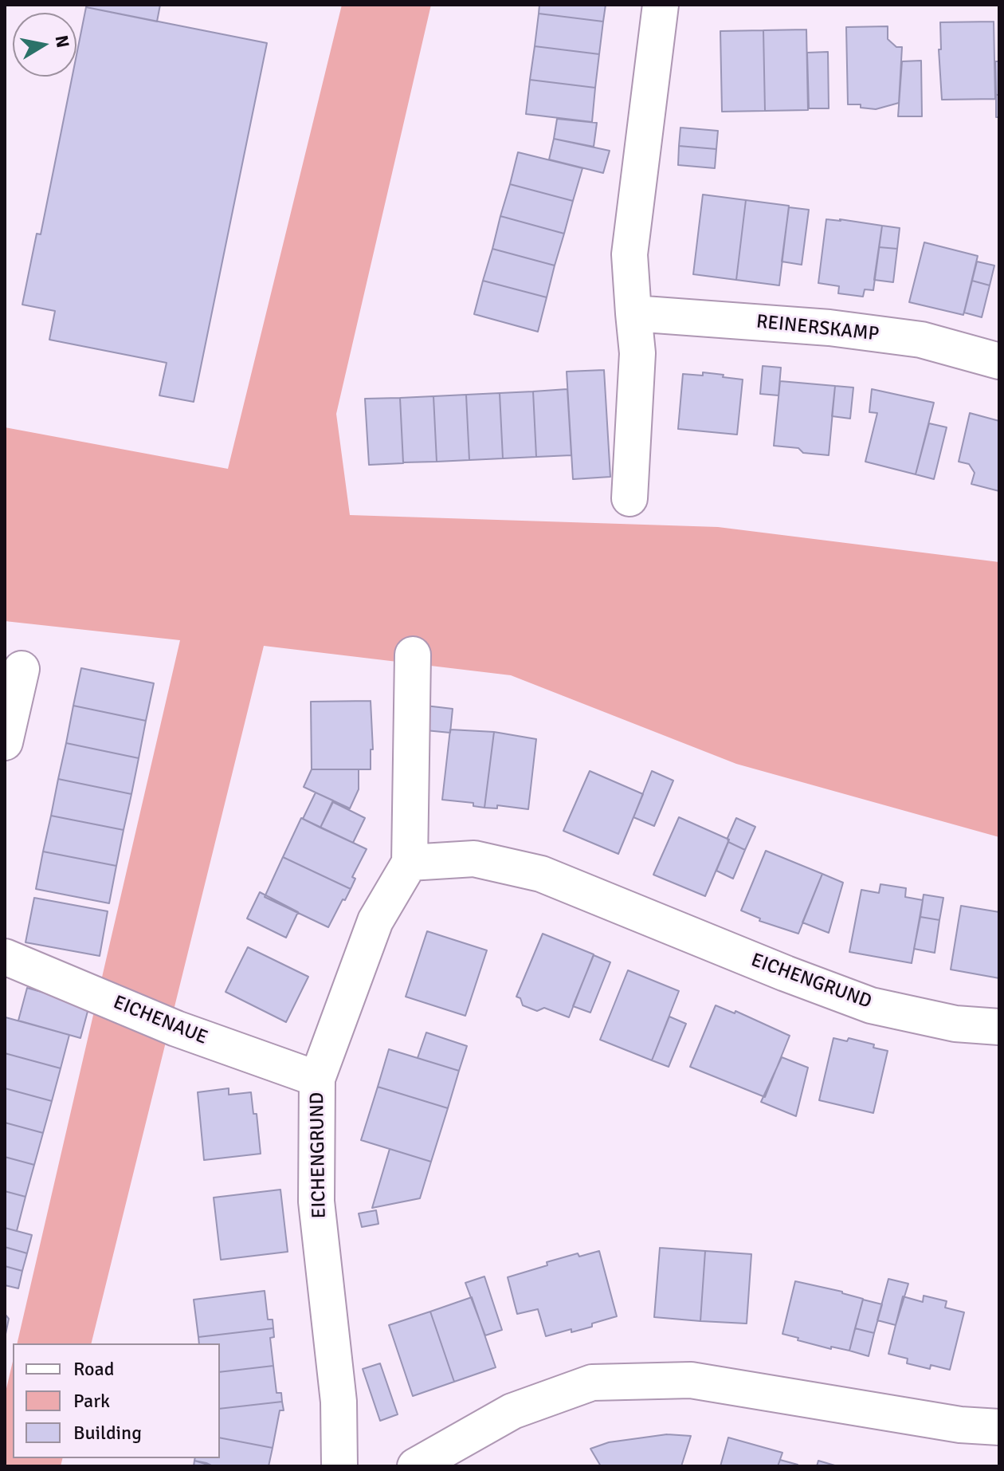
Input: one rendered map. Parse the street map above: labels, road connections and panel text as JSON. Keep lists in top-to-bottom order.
{
  "streets": {
    "street": ["REINERSKAMP", "EICHENGRUND", "EICHENAUE"]
  },
  "crossings": [
    ["EICHENGRUND", "EICHENAUE"]
  ],
  "legend": ["Road", "Park", "Building"],
  "north": "right"
}
